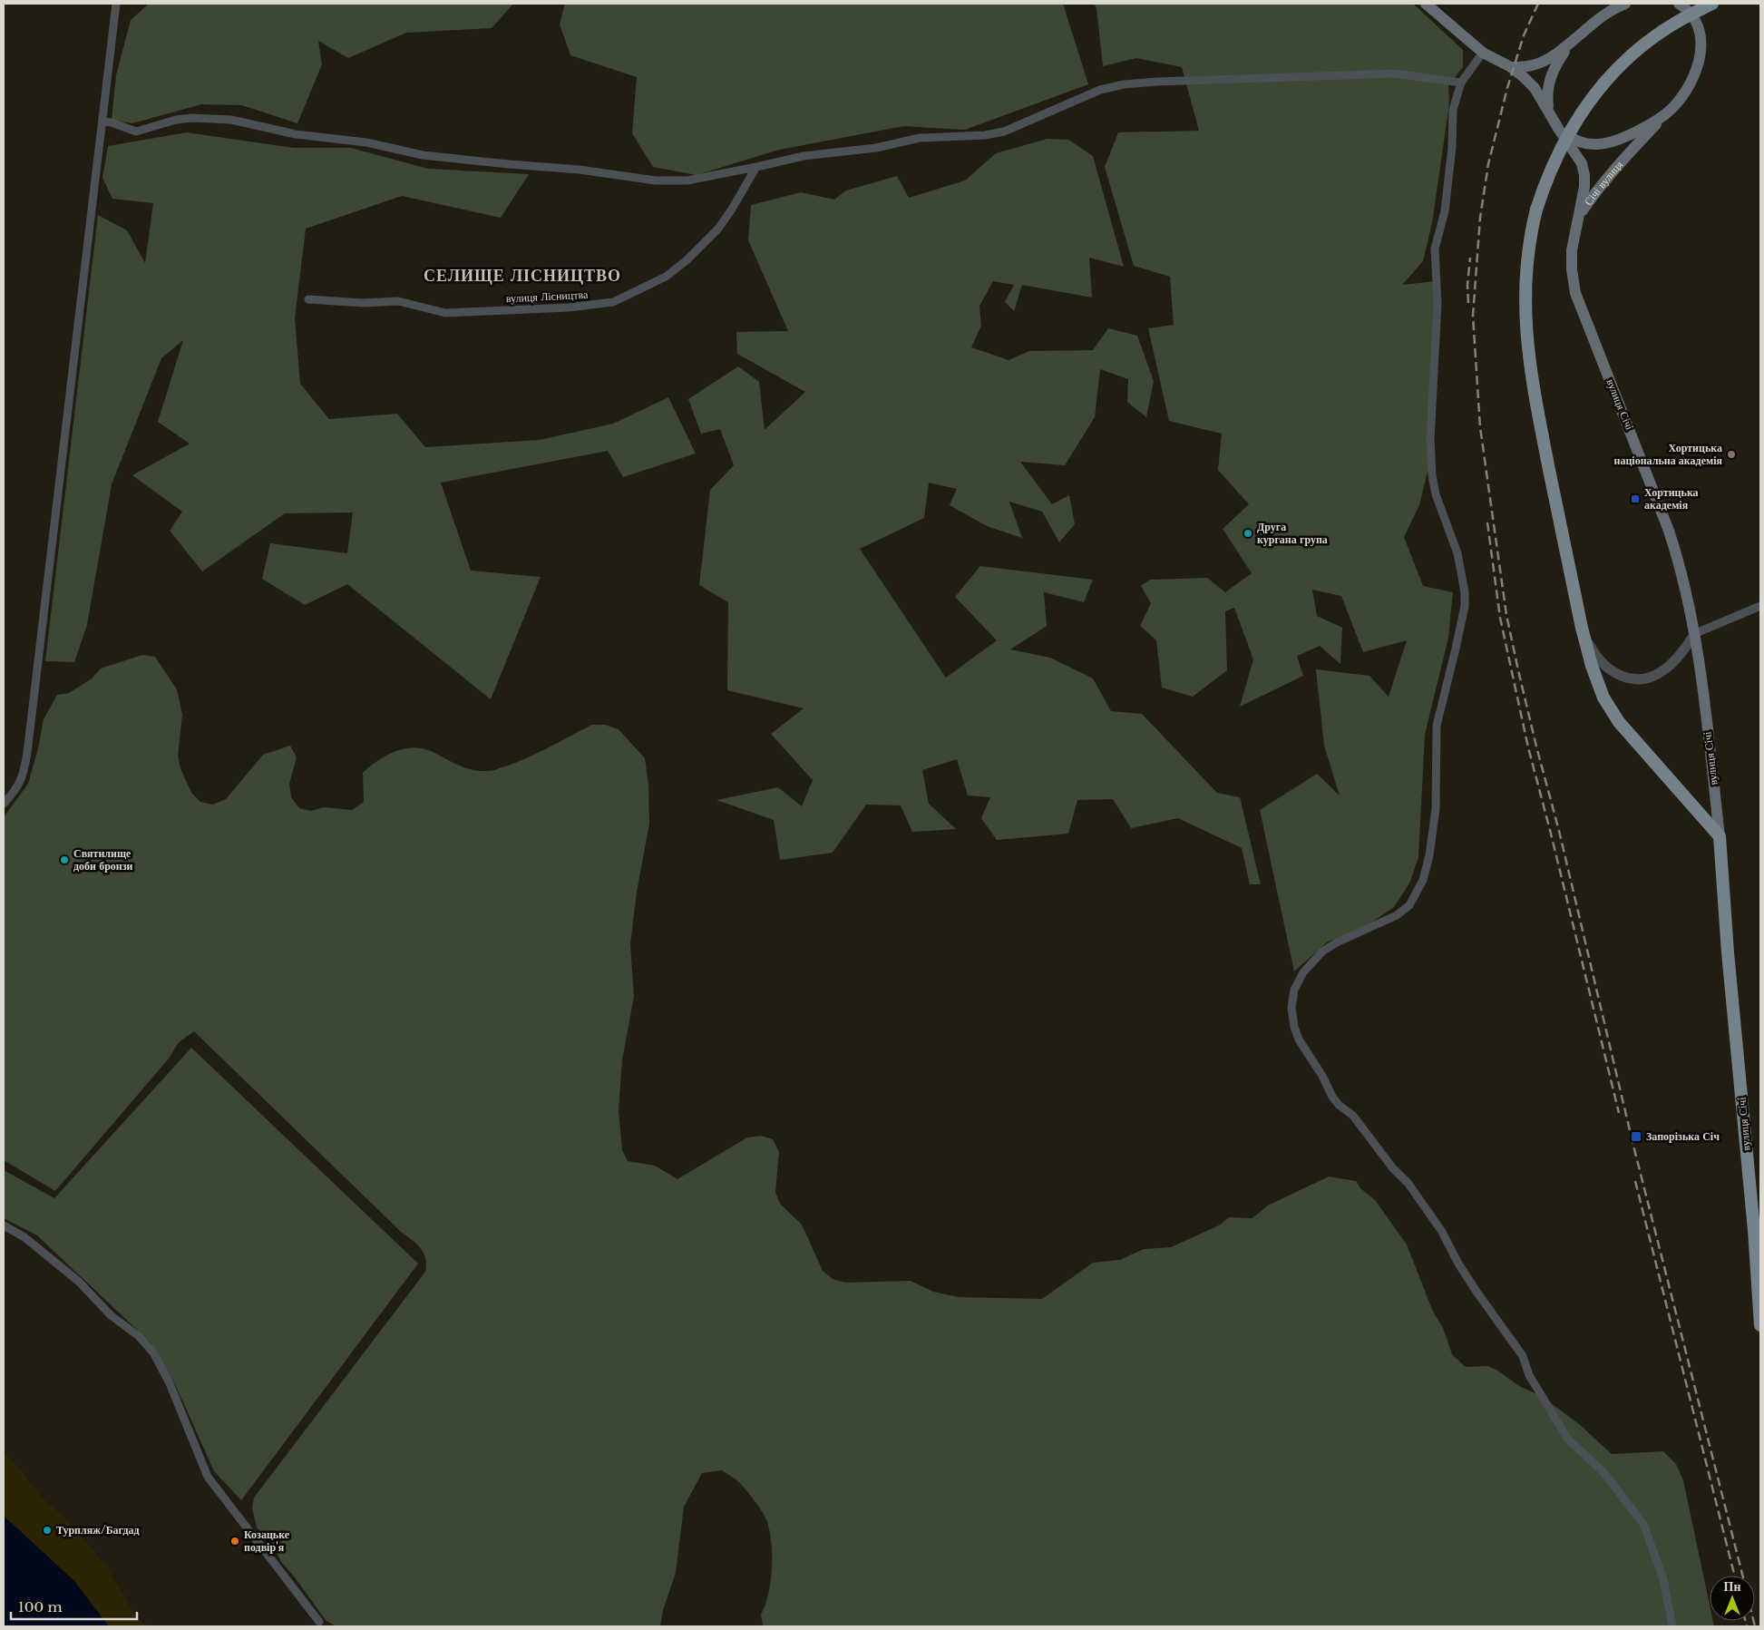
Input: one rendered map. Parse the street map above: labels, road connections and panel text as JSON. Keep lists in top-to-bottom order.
{
  "streets": {
    "main road": ["Січі вулиця", "вулиця Січі"],
    "street": ["вулиця Лісництва"]
  },
  "crossings": [
    ["Січі вулиця", "вулиця Січі"]
  ],
  "districts": ["СЕЛИЩЕ ЛІСНИЦТВО"],
  "places": {
    "other": [
      "Хортицька національна академія",
      "Друга кургана група",
      "Святилище доби бронзи",
      "Турпляж/Багдад",
      "Козацьке подвір'я"
    ],
    "transit": ["Хортицька академія", "Запорізька Січ"]
  },
  "scale_bar": "100 m",
  "north": "top"
}
